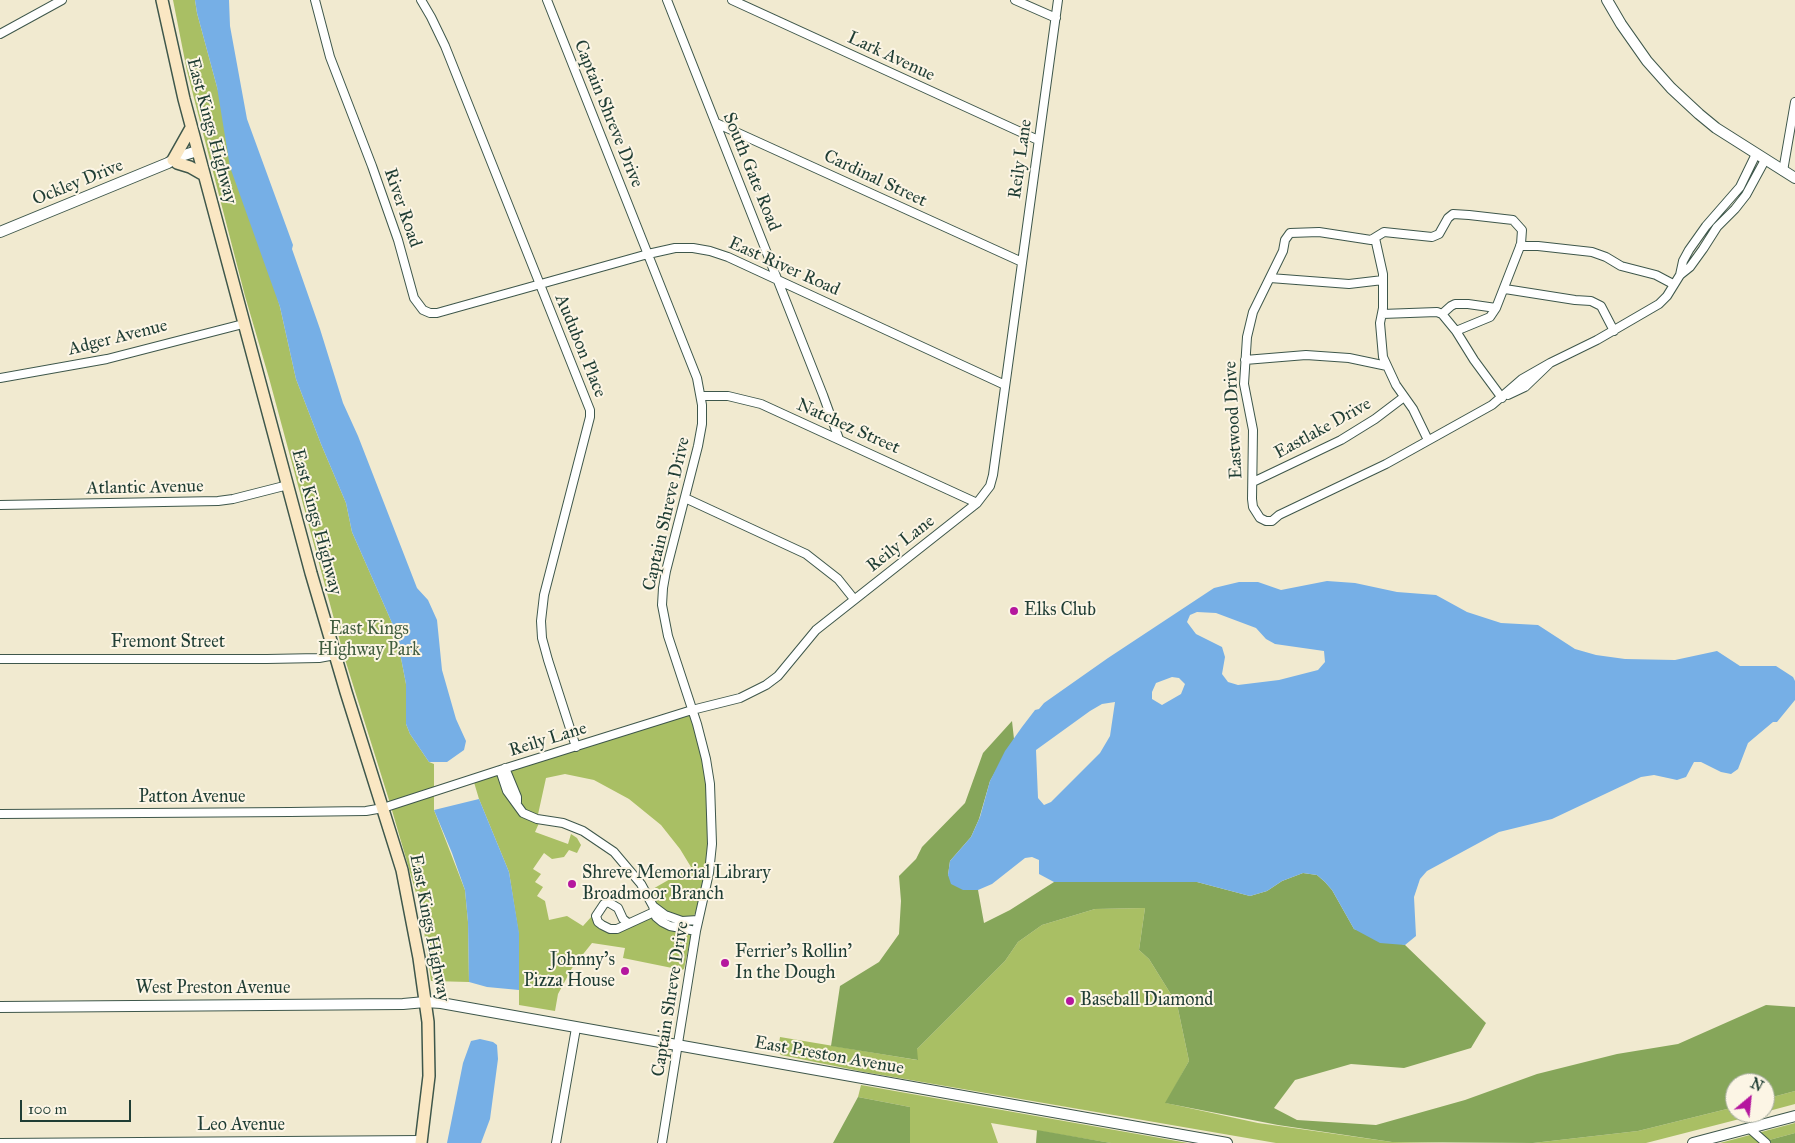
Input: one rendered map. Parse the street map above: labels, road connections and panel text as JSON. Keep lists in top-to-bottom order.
{
  "streets": {
    "main road": ["East Kings Highway"],
    "street": [
      "Lark Avenue",
      "Captain Shreve Drive",
      "Reily Lane",
      "South Gate Road",
      "Cardinal Street",
      "Ockley Drive",
      "River Road",
      "East River Road",
      "Adger Avenue",
      "Audubon Place",
      "Eastwood Drive",
      "Natchez Street",
      "Eastlake Drive",
      "Atlantic Avenue",
      "Fremont Street",
      "Patton Avenue",
      "West Preston Avenue",
      "East Preston Avenue",
      "Leo Avenue"
    ]
  },
  "crossings": [
    ["Lark Avenue", "Reily Lane"],
    ["Captain Shreve Drive", "Reily Lane"],
    ["Captain Shreve Drive", "East River Road"],
    ["Captain Shreve Drive", "Natchez Street"],
    ["Captain Shreve Drive", "East Preston Avenue"],
    ["East Kings Highway", "Reily Lane"],
    ["East Kings Highway", "Ockley Drive"],
    ["East Kings Highway", "Adger Avenue"],
    ["East Kings Highway", "Atlantic Avenue"],
    ["East Kings Highway", "Fremont Street"],
    ["East Kings Highway", "Patton Avenue"],
    ["East Kings Highway", "West Preston Avenue"],
    ["East Kings Highway", "East Preston Avenue"],
    ["East Kings Highway", "Leo Avenue"],
    ["Reily Lane", "Cardinal Street"],
    ["Reily Lane", "East River Road"],
    ["Reily Lane", "Audubon Place"],
    ["Reily Lane", "Natchez Street"],
    ["Reily Lane", "Patton Avenue"],
    ["South Gate Road", "Cardinal Street"],
    ["South Gate Road", "East River Road"],
    ["South Gate Road", "Natchez Street"],
    ["River Road", "East River Road"],
    ["River Road", "Audubon Place"],
    ["East River Road", "Audubon Place"],
    ["Eastwood Drive", "Eastlake Drive"],
    ["West Preston Avenue", "East Preston Avenue"]
  ],
  "parks": ["East Kings Highway Park"],
  "places": [
    "Elks Club",
    "Shreve Memorial Library Broadmoor Branch",
    "Ferrier's Rollin' In the Dough",
    "Johnny's Pizza House",
    "Baseball Diamond"
  ],
  "scale_bar": "100 m",
  "north": "top right"
}
